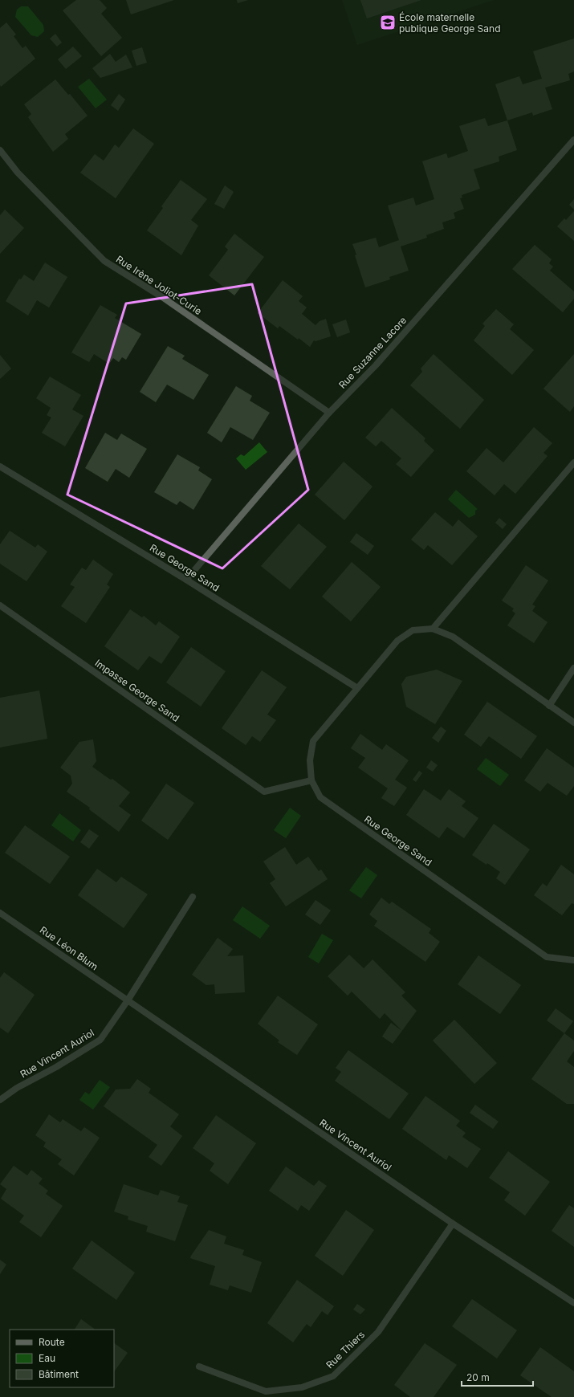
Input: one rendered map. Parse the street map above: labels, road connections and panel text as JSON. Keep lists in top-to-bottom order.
{
  "streets": {
    "street": [
      "Rue Irène Joliot-Curie",
      "Rue Suzanne Lacore",
      "Rue George Sand",
      "Impasse George Sand",
      "Rue Léon Blum",
      "Rue Vincent Auriol",
      "Rue Thiers"
    ]
  },
  "crossings": [
    ["Rue Irène Joliot-Curie", "Rue Suzanne Lacore"],
    ["Rue Suzanne Lacore", "Rue George Sand"],
    ["Rue George Sand", "Impasse George Sand"],
    ["Rue Léon Blum", "Rue Vincent Auriol"],
    ["Rue Vincent Auriol", "Rue Thiers"]
  ],
  "places": {
    "school or university": ["École maternelle publique George Sand"]
  },
  "legend": ["Route", "Eau", "Bâtiment"],
  "scale_bar": "20 m"
}
